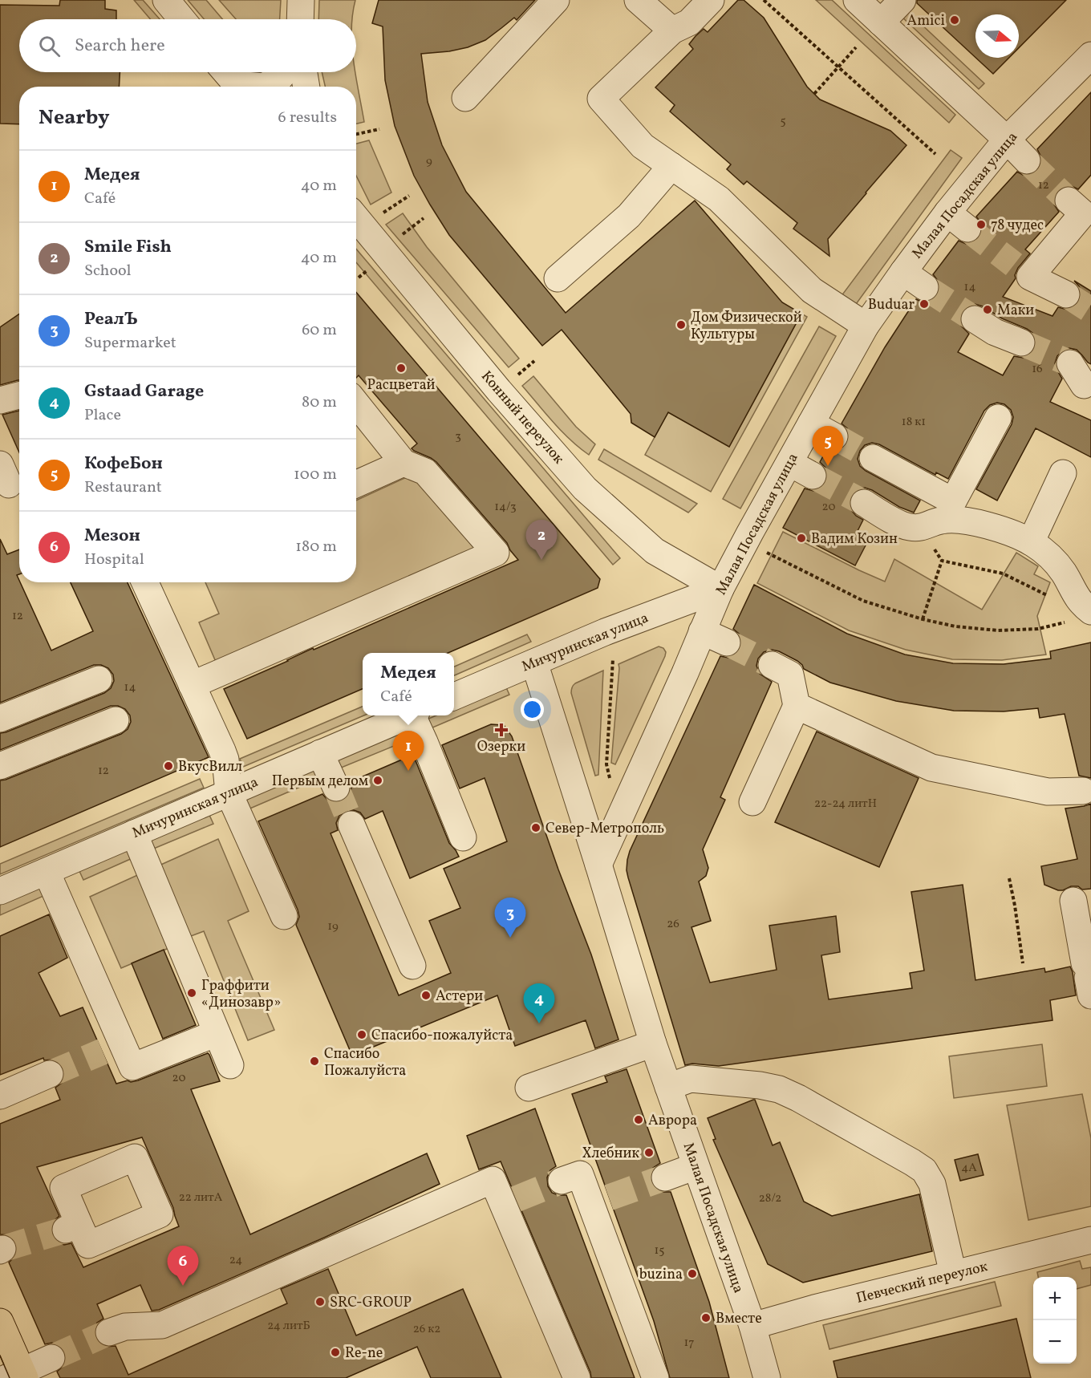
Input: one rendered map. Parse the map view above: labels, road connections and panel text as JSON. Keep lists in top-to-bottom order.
{
  "streets": {
    "street": [
      "Малая Посадская улица",
      "Конный переулок",
      "Мичуринская улица",
      "Певческий переулок"
    ]
  },
  "crossings": [
    ["Малая Посадская улица", "Конный переулок"],
    ["Малая Посадская улица", "Мичуринская улица"],
    ["Малая Посадская улица", "Певческий переулок"],
    ["Конный переулок", "Мичуринская улица"]
  ],
  "places": {
    "other": [
      "Amici",
      "78 чудес",
      "Buduar",
      "Маки",
      "Дом Физической Культуры",
      "Расцветай",
      "Вадим Козин",
      "ВкусВилл",
      "Первым делом",
      "Север-Метрополь",
      "Граффити «Динозавр»",
      "Астери",
      "Спасибо-пожалуйста",
      "Спасибо Пожалуйста",
      "Аврора",
      "Хлебник",
      "buzina",
      "SRC-GROUP",
      "Вместе",
      "Re-ne"
    ],
    "health": ["Озерки"]
  },
  "house_numbers": [
    "5",
    "9",
    "12",
    "14",
    "16",
    "18 к1",
    "3",
    "14/3",
    "20",
    "12",
    "14",
    "12",
    "22-24 литН",
    "26",
    "19",
    "20",
    "4А",
    "22 литА",
    "28/2",
    "15",
    "24",
    "24 литБ",
    "26 к2",
    "17"
  ],
  "north": "right",
  "page": {
    "search": "Search here",
    "heading": ["Nearby", "6 results"],
    "list": [
      {
        "mark": "1",
        "name": "Медея",
        "note": "Café",
        "value": "40 m"
      },
      {
        "mark": "2",
        "name": "Smile Fish",
        "note": "School",
        "value": "40 m"
      },
      {
        "mark": "3",
        "name": "РеалЪ",
        "note": "Supermarket",
        "value": "60 m"
      },
      {
        "mark": "4",
        "name": "Gstaad Garage",
        "note": "Place",
        "value": "80 m"
      },
      {
        "mark": "5",
        "name": "КофеБон",
        "note": "Restaurant",
        "value": "100 m"
      },
      {
        "mark": "6",
        "name": "Мезон",
        "note": "Hospital",
        "value": "180 m"
      }
    ],
    "pins": [
      "5",
      "2",
      "1",
      "3",
      "4",
      "6"
    ],
    "popup": ["Медея", "Café"],
    "map_buttons": ["+", "−"]
  }
}
